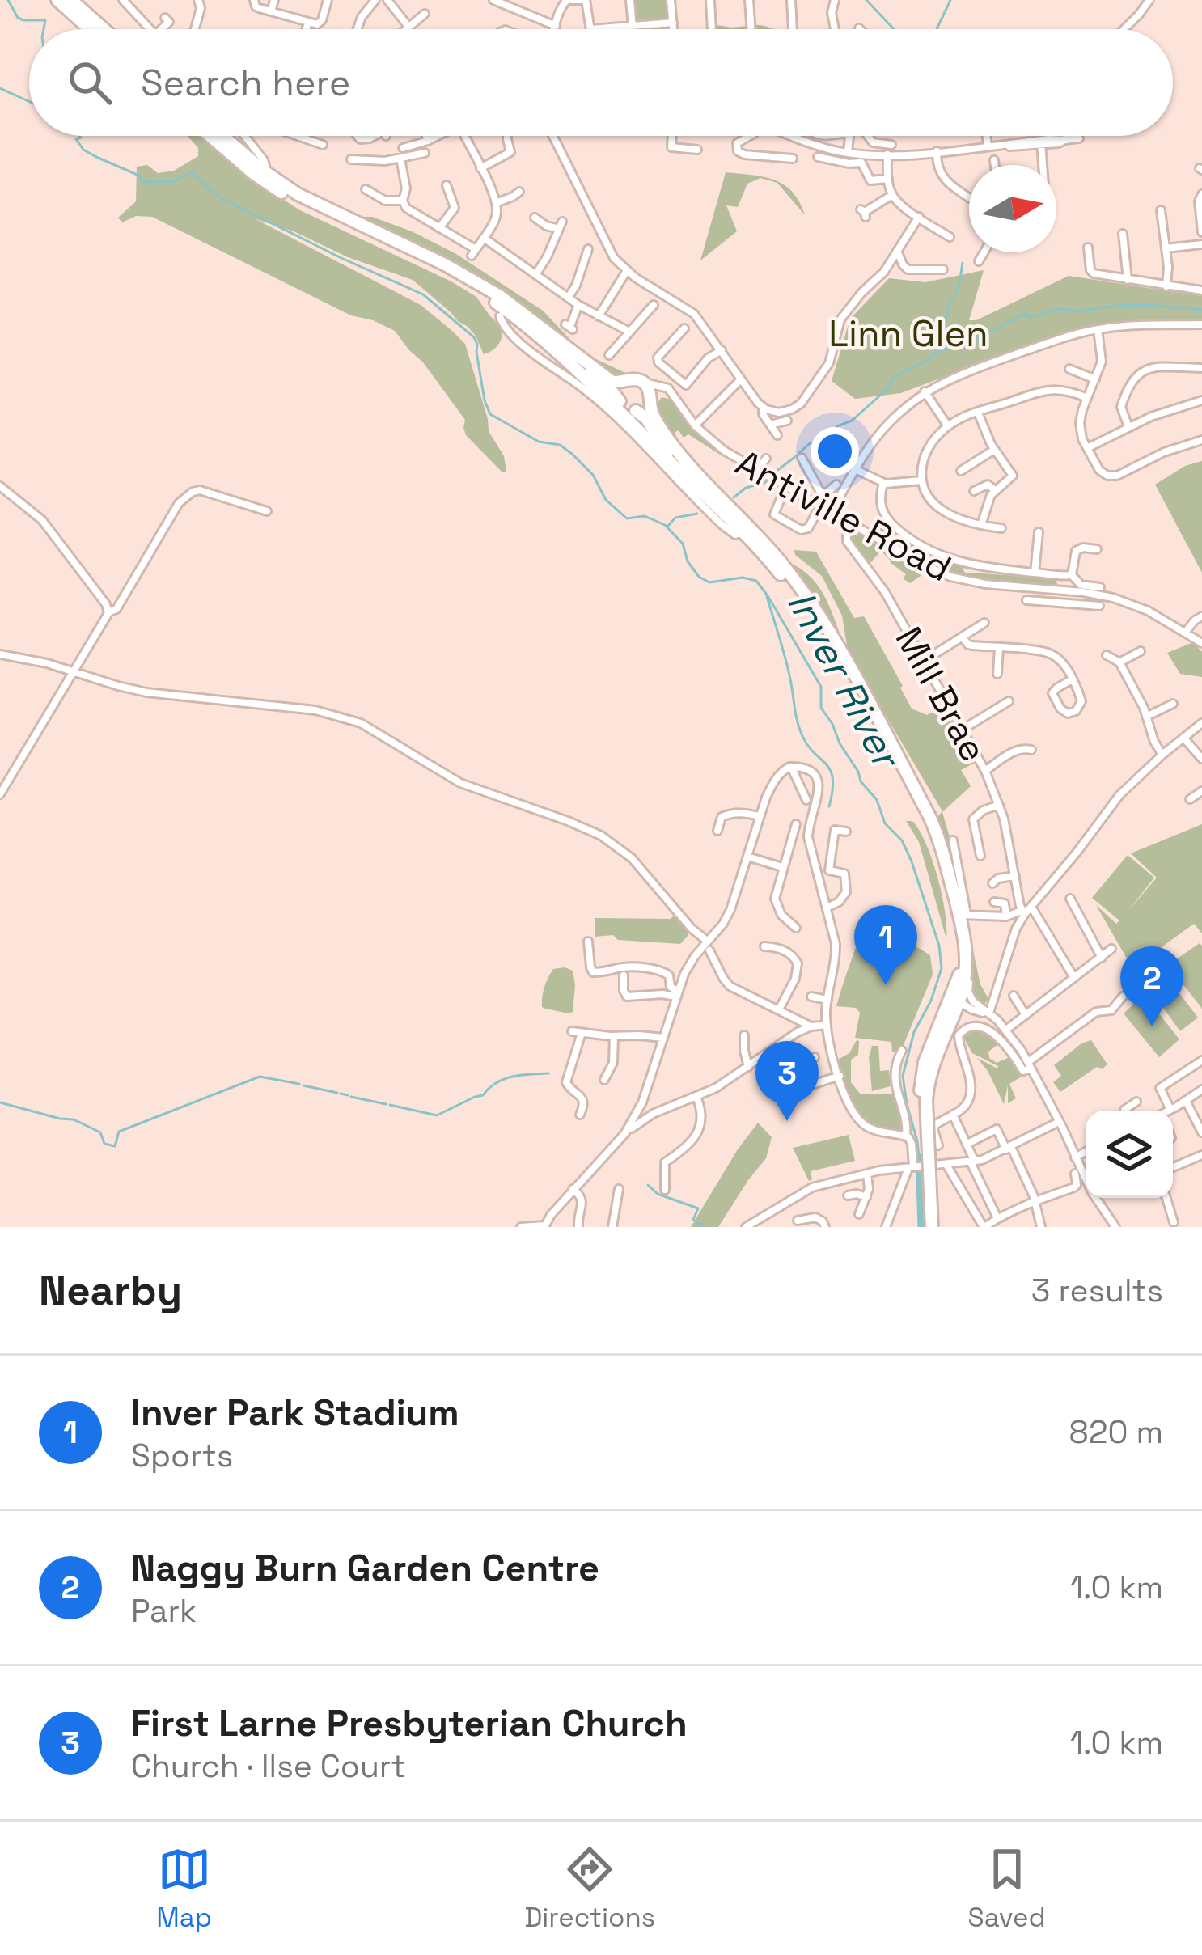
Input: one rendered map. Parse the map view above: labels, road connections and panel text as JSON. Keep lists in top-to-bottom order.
{
  "streets": {
    "street": ["Antiville Road", "Mill Brae"]
  },
  "crossings": [
    ["Antiville Road", "Mill Brae"]
  ],
  "water": ["Inver River"],
  "parks": ["Linn Glen"],
  "north": "right",
  "page": {
    "search": "Search here",
    "pins": ["1", "2", "3"],
    "heading": ["Nearby", "3 results"],
    "list": [
      {
        "mark": "1",
        "name": "Inver Park Stadium",
        "note": "Sports",
        "value": "820 m"
      },
      {
        "mark": "2",
        "name": "Naggy Burn Garden Centre",
        "note": "Park",
        "value": "1.0 km"
      },
      {
        "mark": "3",
        "name": "First Larne Presbyterian Church",
        "note": "Church · Ilse Court",
        "value": "1.0 km"
      }
    ],
    "nav": ["Map", "Directions", "Saved"]
  }
}
